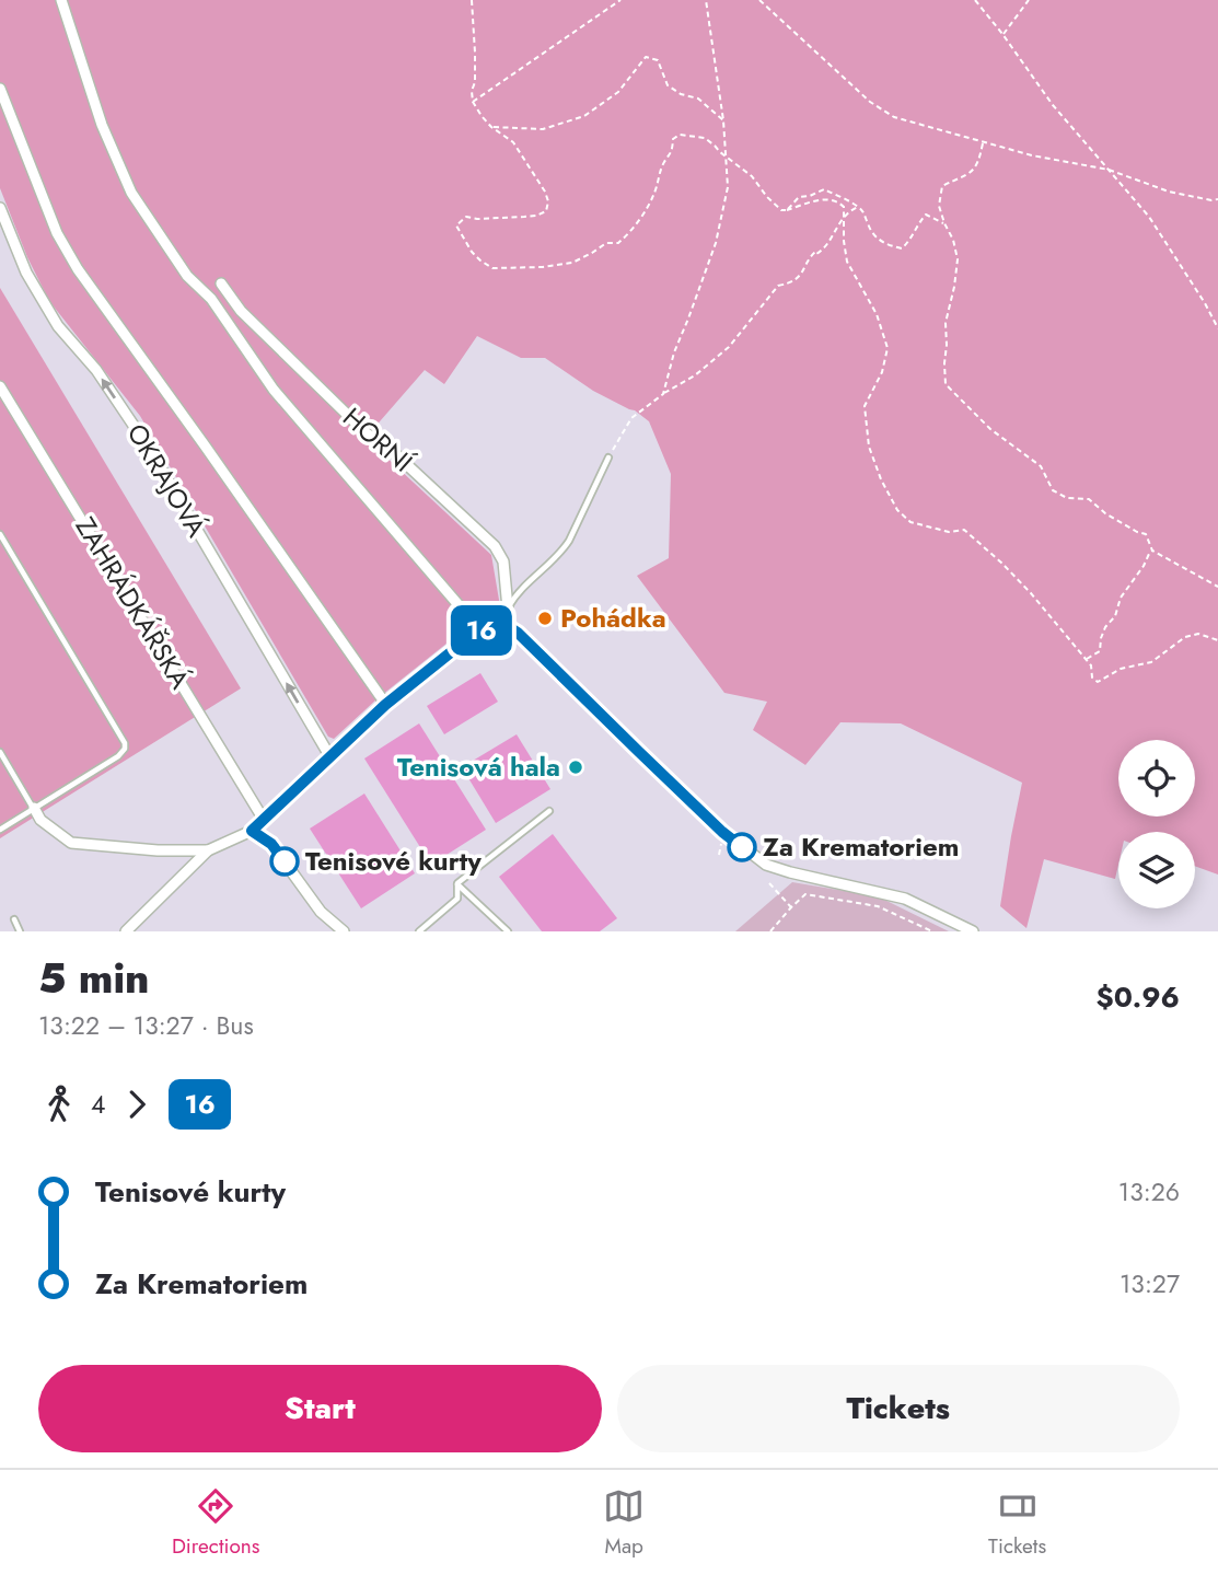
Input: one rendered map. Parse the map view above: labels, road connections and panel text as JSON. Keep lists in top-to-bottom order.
{
  "streets": {
    "street": ["HORNÍ", "OKRAJOVÁ", "ZAHRÁDKÁŘSKÁ"]
  },
  "places": [
    "Pohádka",
    "Tenisová hala",
    "Za Krematoriem",
    "Tenisové kurty"
  ],
  "lines": ["bus line 16"],
  "page": {
    "on_map": "16",
    "heading": ["5 min", "13:22 – 13:27 · Bus", "$0.96"],
    "legs": ["4", "16"],
    "list": [
      {
        "name": "Tenisové kurty",
        "value": "13:26"
      },
      {
        "name": "Za Krematoriem",
        "value": "13:27"
      }
    ],
    "buttons": ["Start", "Tickets"],
    "tabs": ["Directions", "Map", "Tickets"]
  }
}
